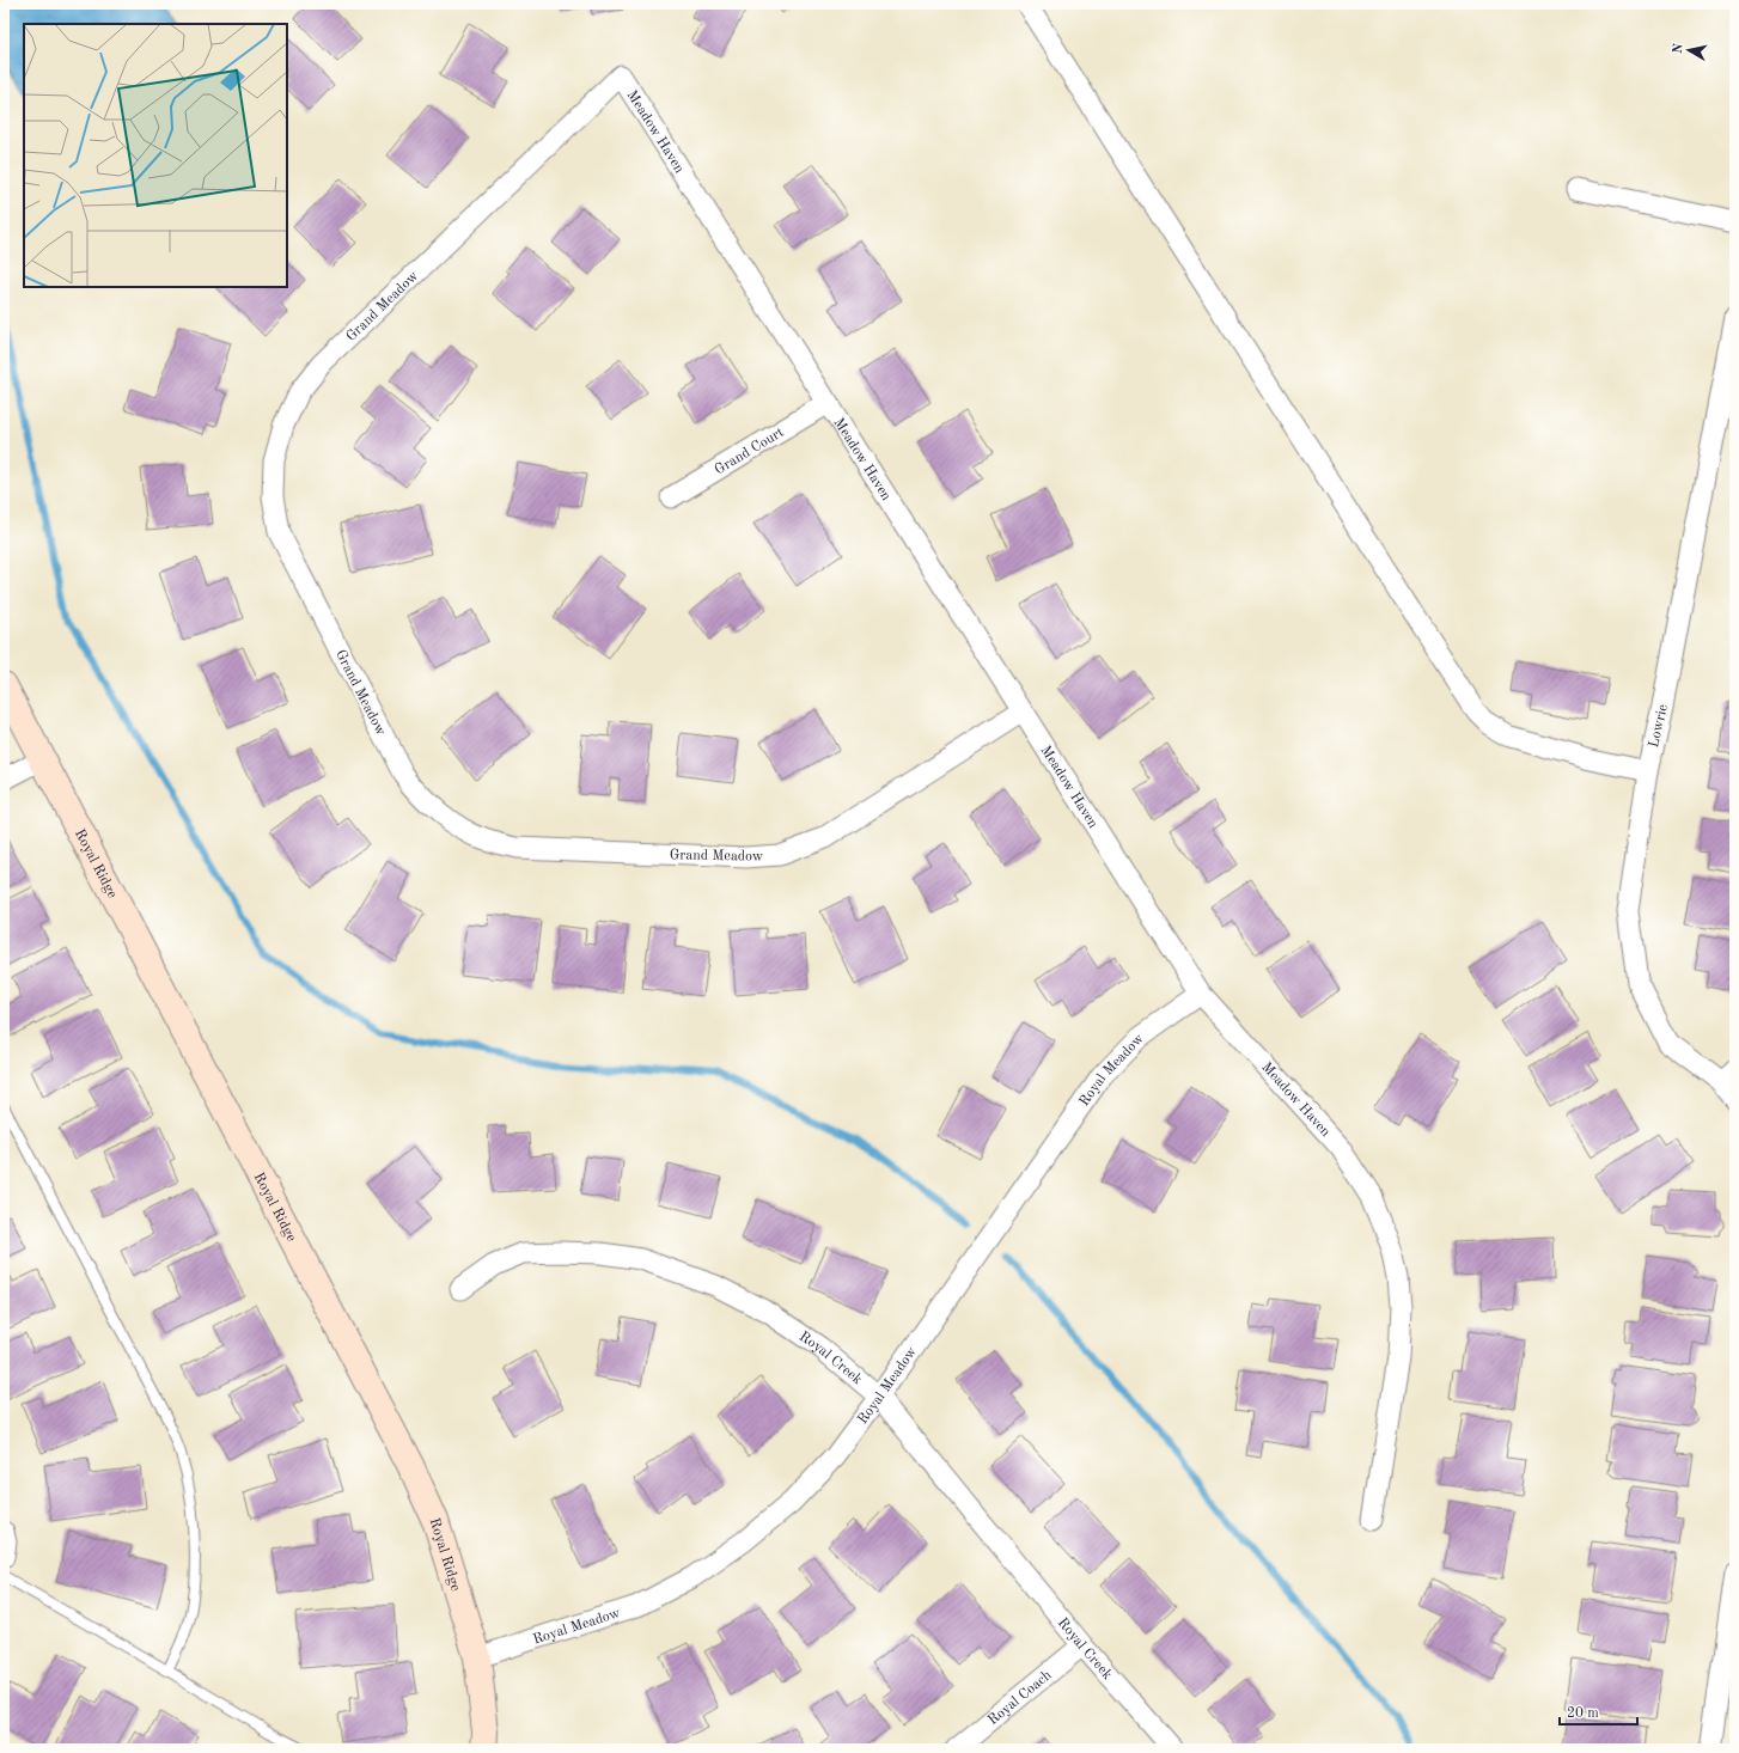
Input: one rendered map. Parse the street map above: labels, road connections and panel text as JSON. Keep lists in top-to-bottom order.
{
  "streets": {
    "street": [
      "Meadow Haven",
      "Grand Meadow",
      "Grand Court",
      "Lowrie",
      "Royal Ridge",
      "Royal Meadow",
      "Royal Creek",
      "Royal Coach"
    ]
  },
  "crossings": [
    ["Meadow Haven", "Grand Meadow"],
    ["Meadow Haven", "Grand Court"],
    ["Meadow Haven", "Royal Meadow"],
    ["Royal Ridge", "Royal Meadow"],
    ["Royal Meadow", "Royal Creek"],
    ["Royal Creek", "Royal Coach"]
  ],
  "scale_bar": "20 m",
  "north": "left"
}
